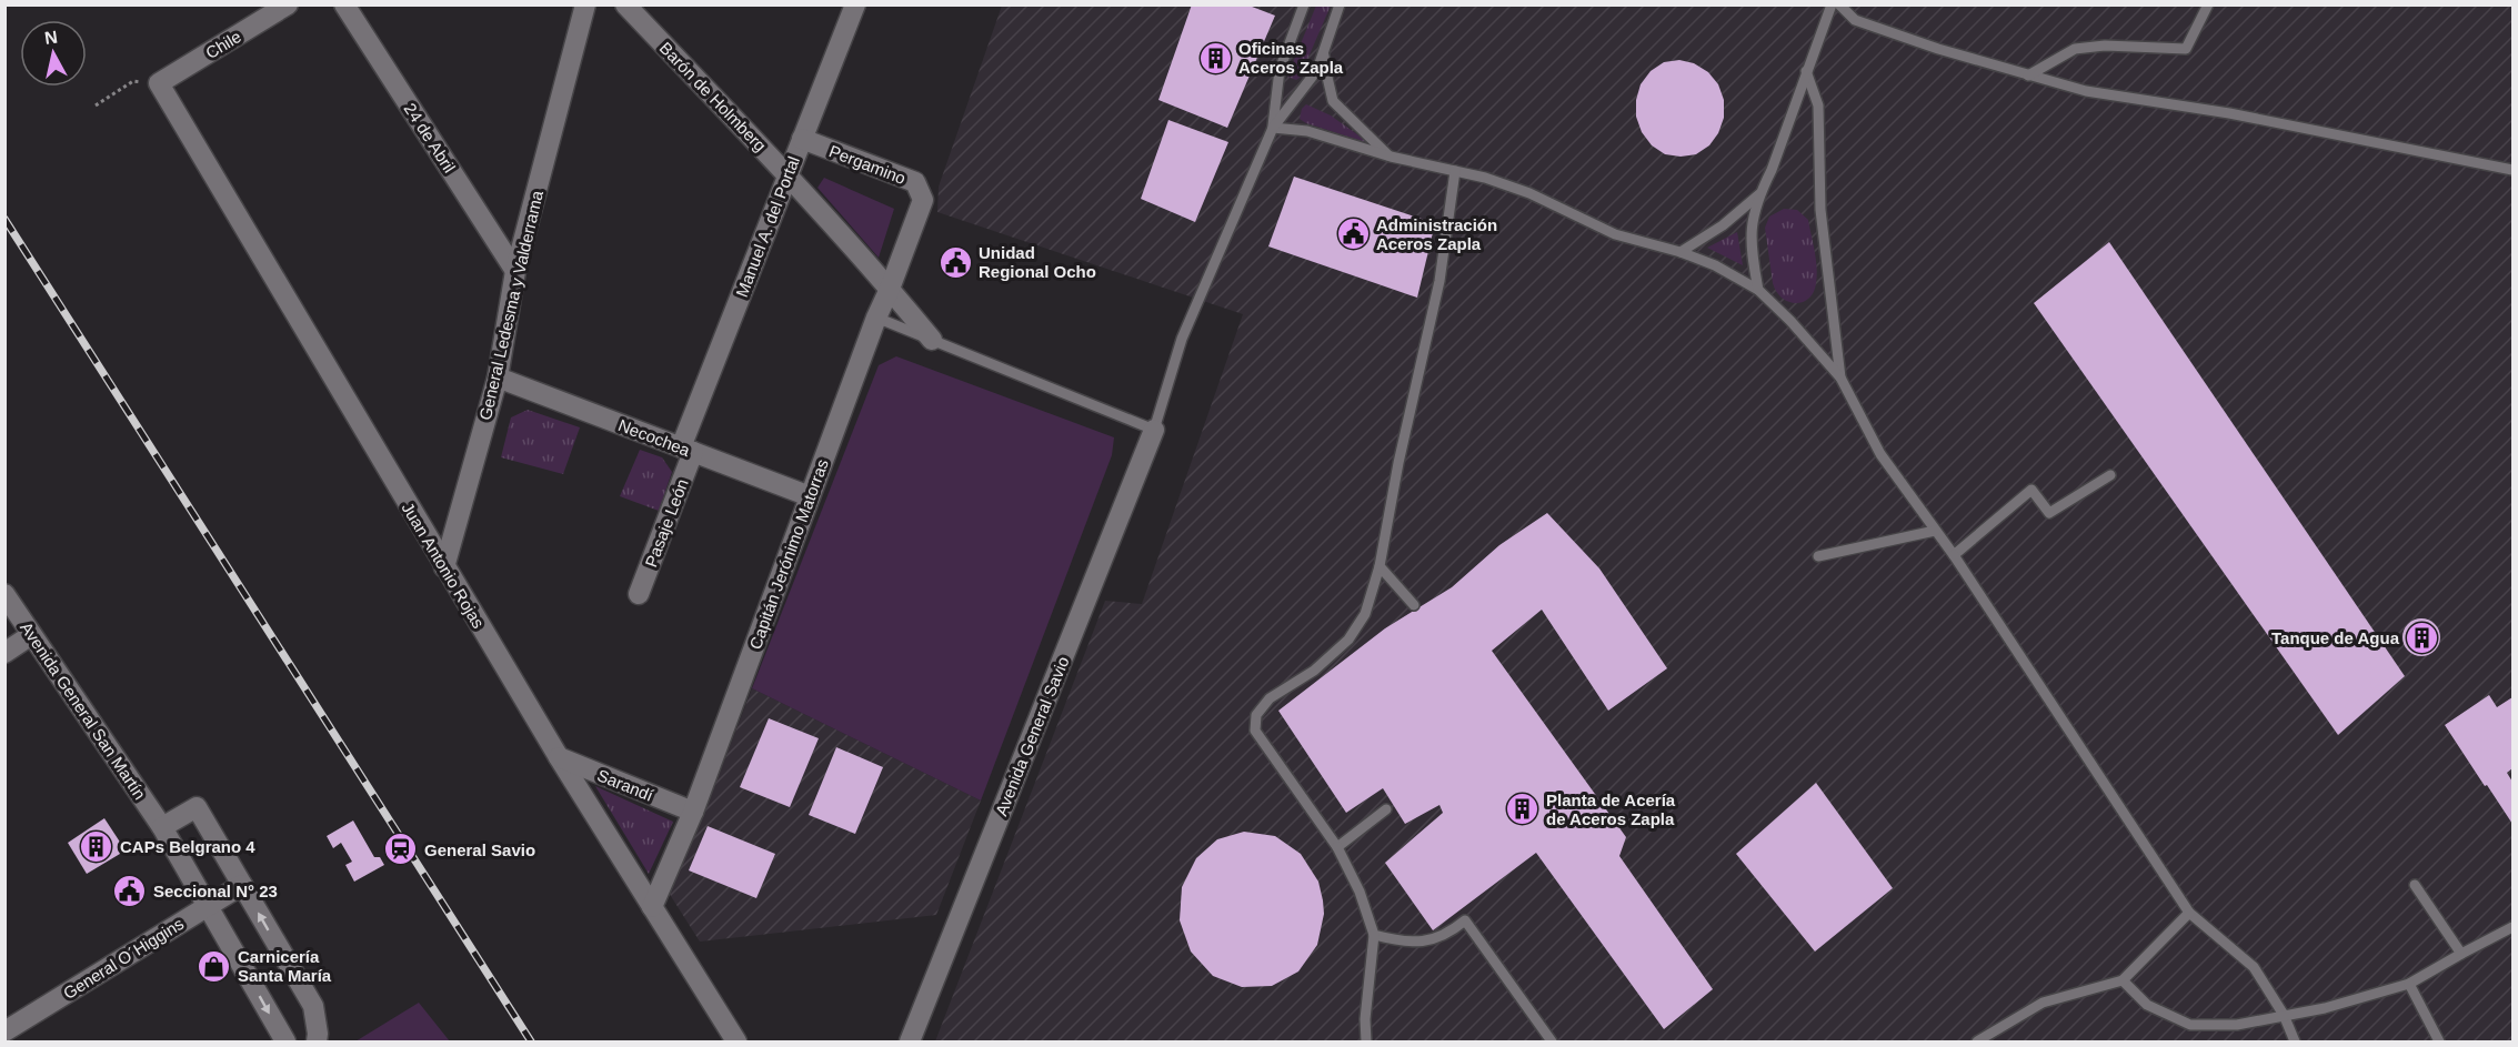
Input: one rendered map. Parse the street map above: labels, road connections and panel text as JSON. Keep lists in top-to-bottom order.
{
  "streets": {
    "street": [
      "Chile",
      "Barón de Holmberg",
      "24 de Abril",
      "Pergamino",
      "Manuel A. del Portal",
      "General Ledesma y Valderrama",
      "Necochea",
      "Pasaje León",
      "Capitán Jerónimo Matorras",
      "Juan Antonio Rojas",
      "Avenida General San Martín",
      "Avenida General Savio",
      "Sarandí",
      "General O´Higgins"
    ]
  },
  "crossings": [
    ["Chile", "Juan Antonio Rojas"],
    ["Barón de Holmberg", "Manuel A. del Portal"],
    ["Barón de Holmberg", "Capitán Jerónimo Matorras"],
    ["24 de Abril", "General Ledesma y Valderrama"],
    ["Pergamino", "Manuel A. del Portal"],
    ["Pergamino", "Capitán Jerónimo Matorras"],
    ["Manuel A. del Portal", "Necochea"],
    ["Manuel A. del Portal", "Pasaje León"],
    ["General Ledesma y Valderrama", "Necochea"],
    ["General Ledesma y Valderrama", "Juan Antonio Rojas"],
    ["Necochea", "Pasaje León"],
    ["Necochea", "Capitán Jerónimo Matorras"],
    ["Capitán Jerónimo Matorras", "Juan Antonio Rojas"],
    ["Capitán Jerónimo Matorras", "Sarandí"],
    ["Juan Antonio Rojas", "Sarandí"],
    ["Avenida General San Martín", "General O´Higgins"]
  ],
  "places": {
    "building": [
      "Oficinas Aceros Zapla",
      "Tanque de Agua",
      "Planta de Acería de Aceros Zapla",
      "CAPs Belgrano 4"
    ],
    "public building": ["Administración Aceros Zapla", "Unidad Regional Ocho", "Seccional N° 23"],
    "station": ["General Savio"],
    "shop": ["Carnicería Santa María"]
  },
  "north": "top"
}
